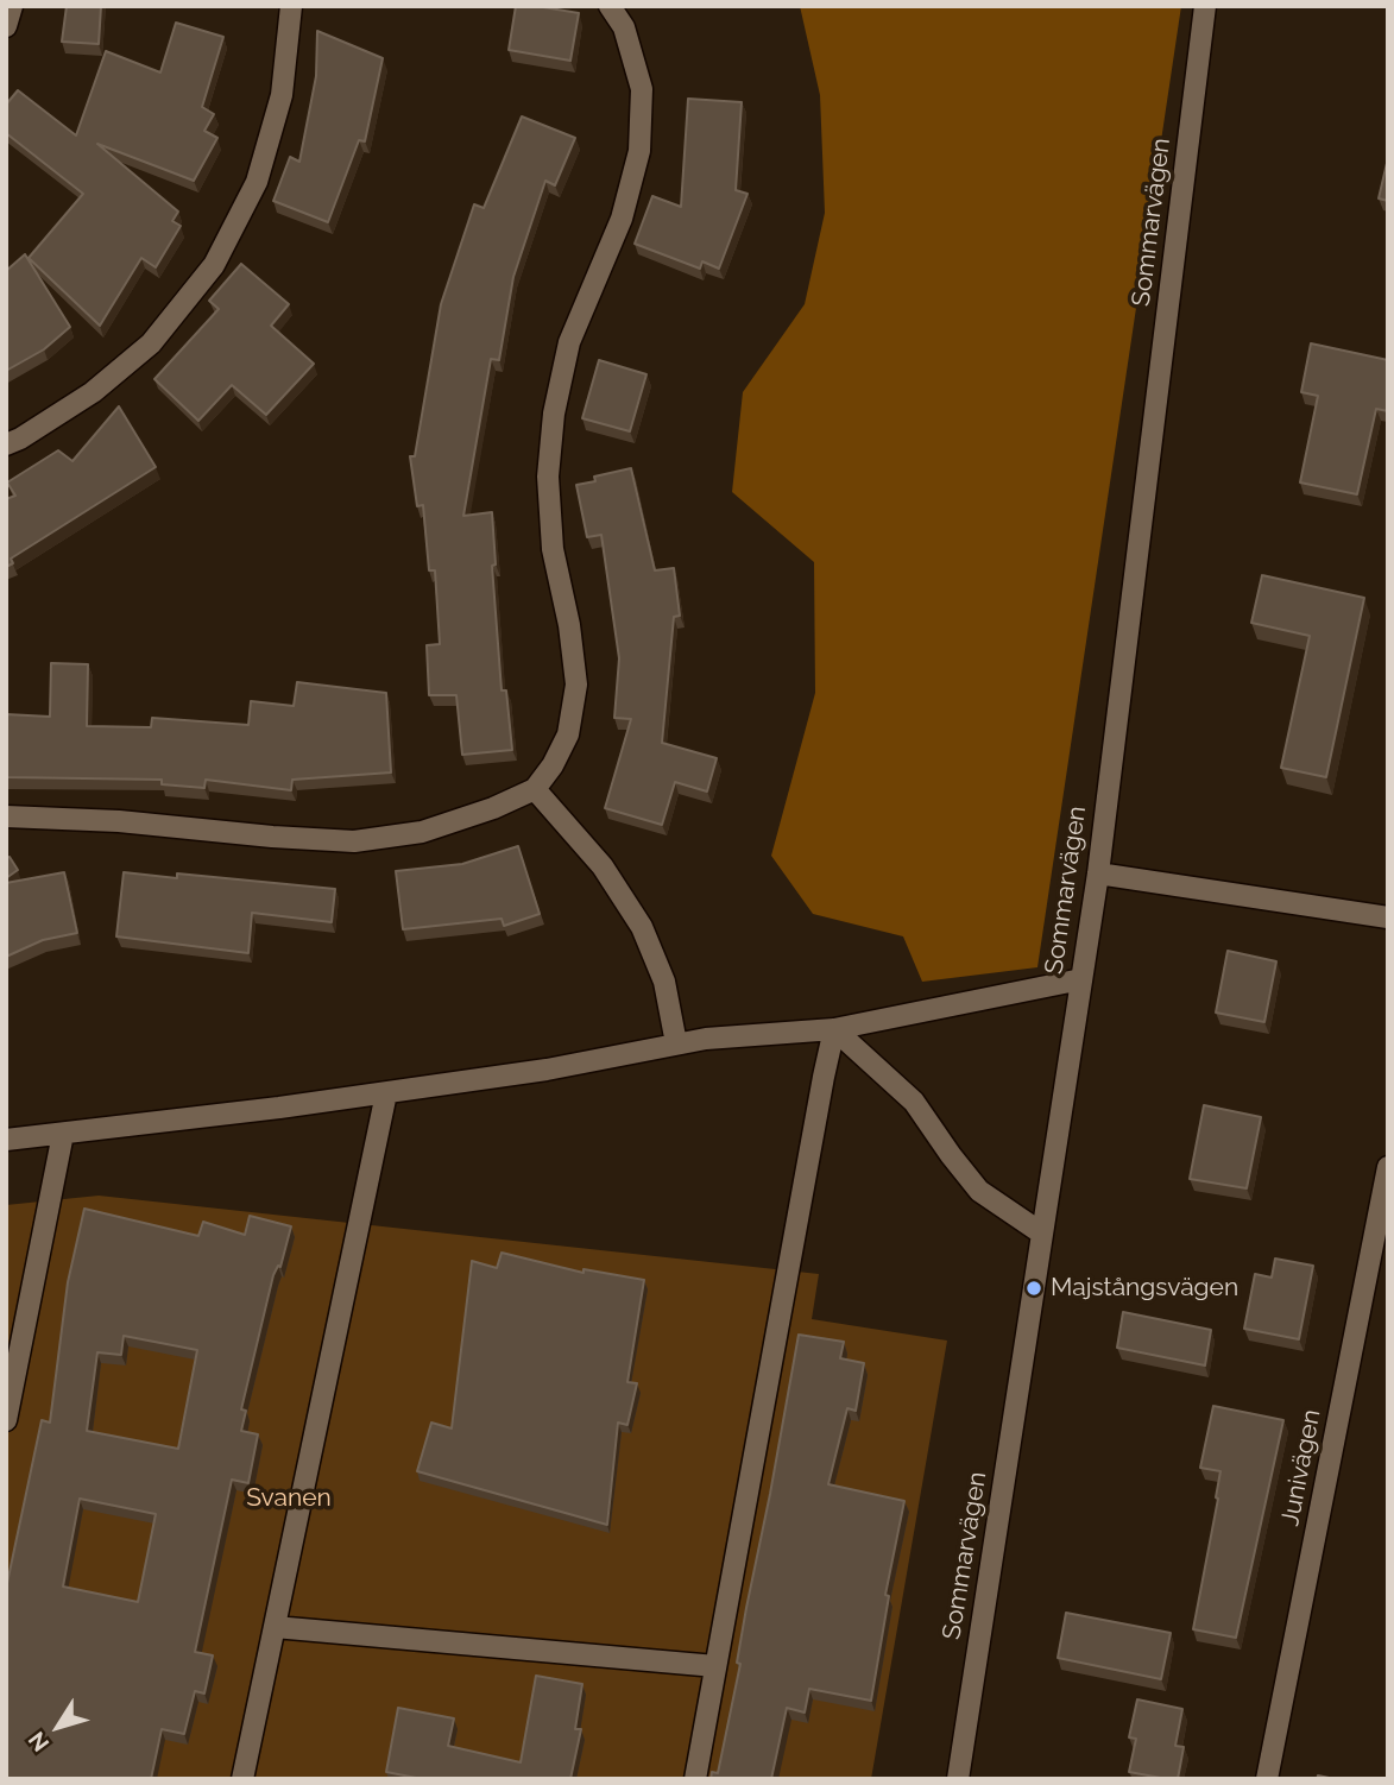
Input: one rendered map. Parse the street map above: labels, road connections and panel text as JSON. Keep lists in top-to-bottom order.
{
  "streets": {
    "street": ["Sommarvägen", "Junivägen"]
  },
  "parks": ["Svanen"],
  "places": ["Majstångsvägen"],
  "north": "bottom left"
}
